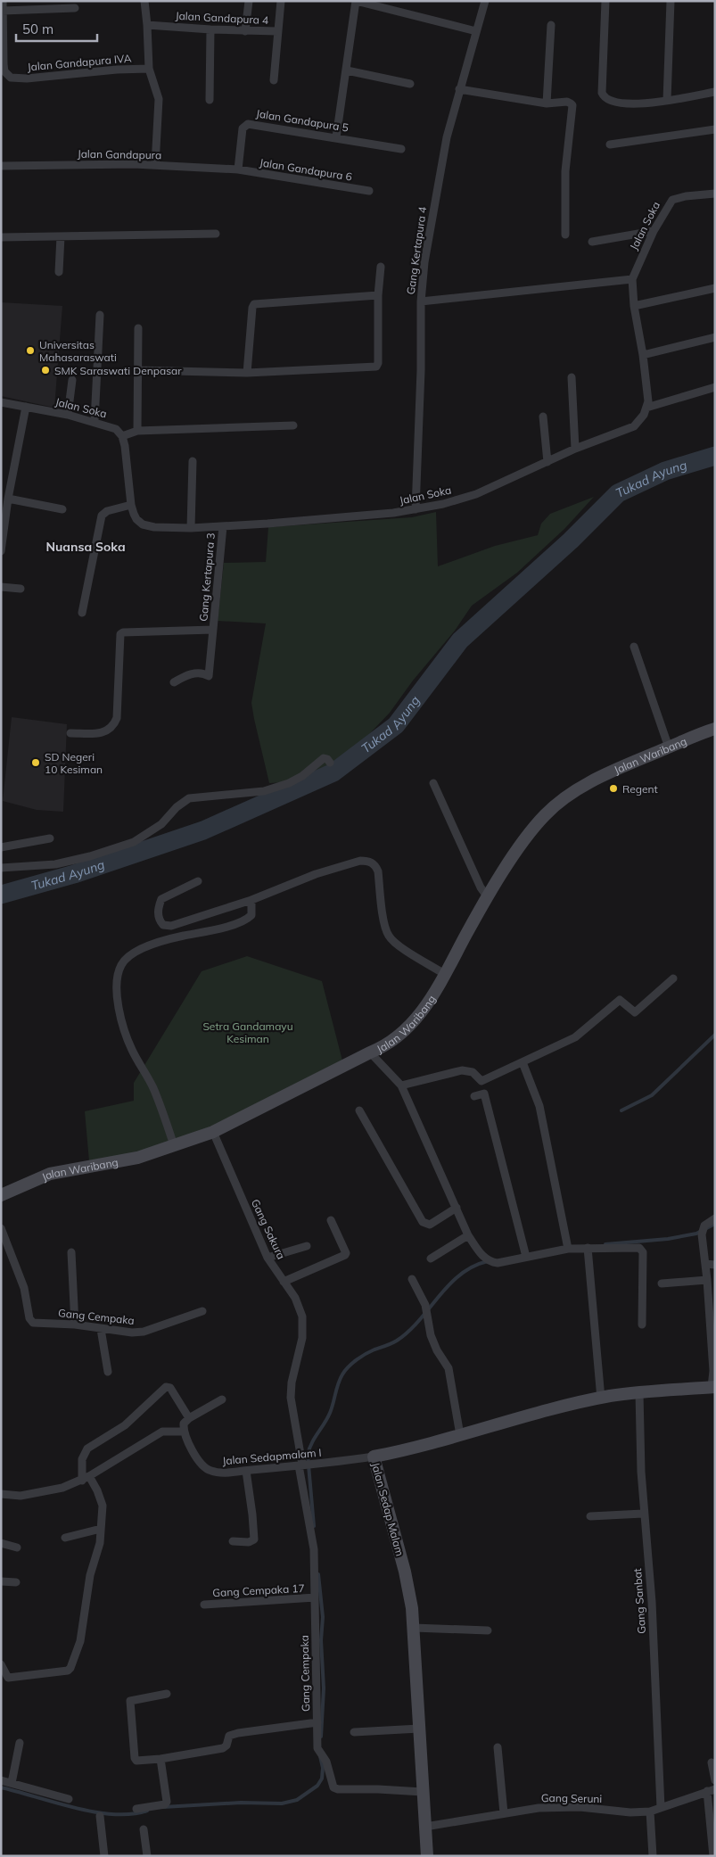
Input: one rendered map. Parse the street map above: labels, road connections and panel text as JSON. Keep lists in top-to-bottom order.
{
  "streets": {
    "street": [
      "Jalan Gandapura 4",
      "Jalan Gandapura IVA",
      "Jalan Gandapura 5",
      "Jalan Gandapura",
      "Jalan Gandapura 6",
      "Jalan Soka",
      "Gang Kertapura 4",
      "Gang Kertapura 3",
      "Jalan Waribang",
      "Gang Sakura",
      "Gang Cempaka",
      "Jalan Sedapmalam I",
      "Jalan Sedap Malam",
      "Gang Cempaka 17",
      "Gang Sanbat",
      "Gang Seruni"
    ]
  },
  "crossings": [
    ["Jalan Gandapura 5", "Jalan Gandapura"],
    ["Jalan Gandapura 5", "Jalan Gandapura 6"],
    ["Jalan Gandapura", "Jalan Gandapura 6"],
    ["Jalan Soka", "Gang Kertapura 4"],
    ["Jalan Soka", "Gang Kertapura 3"],
    ["Jalan Waribang", "Gang Sakura"],
    ["Gang Sakura", "Gang Cempaka"],
    ["Gang Sakura", "Jalan Sedapmalam I"],
    ["Gang Cempaka", "Jalan Sedapmalam I"],
    ["Gang Cempaka", "Jalan Sedap Malam"],
    ["Gang Cempaka", "Gang Cempaka 17"],
    ["Jalan Sedapmalam I", "Jalan Sedap Malam"],
    ["Jalan Sedap Malam", "Gang Sanbat"],
    ["Jalan Sedap Malam", "Gang Seruni"],
    ["Gang Sanbat", "Gang Seruni"]
  ],
  "districts": ["Nuansa Soka"],
  "water": ["Tukad Ayung"],
  "parks": ["Setra Gandamayu Kesiman"],
  "places": [
    "Universitas Mahasaraswati",
    "SMK Saraswati Denpasar",
    "SD Negeri 10 Kesiman",
    "Regent"
  ],
  "scale_bar": "50 m"
}
